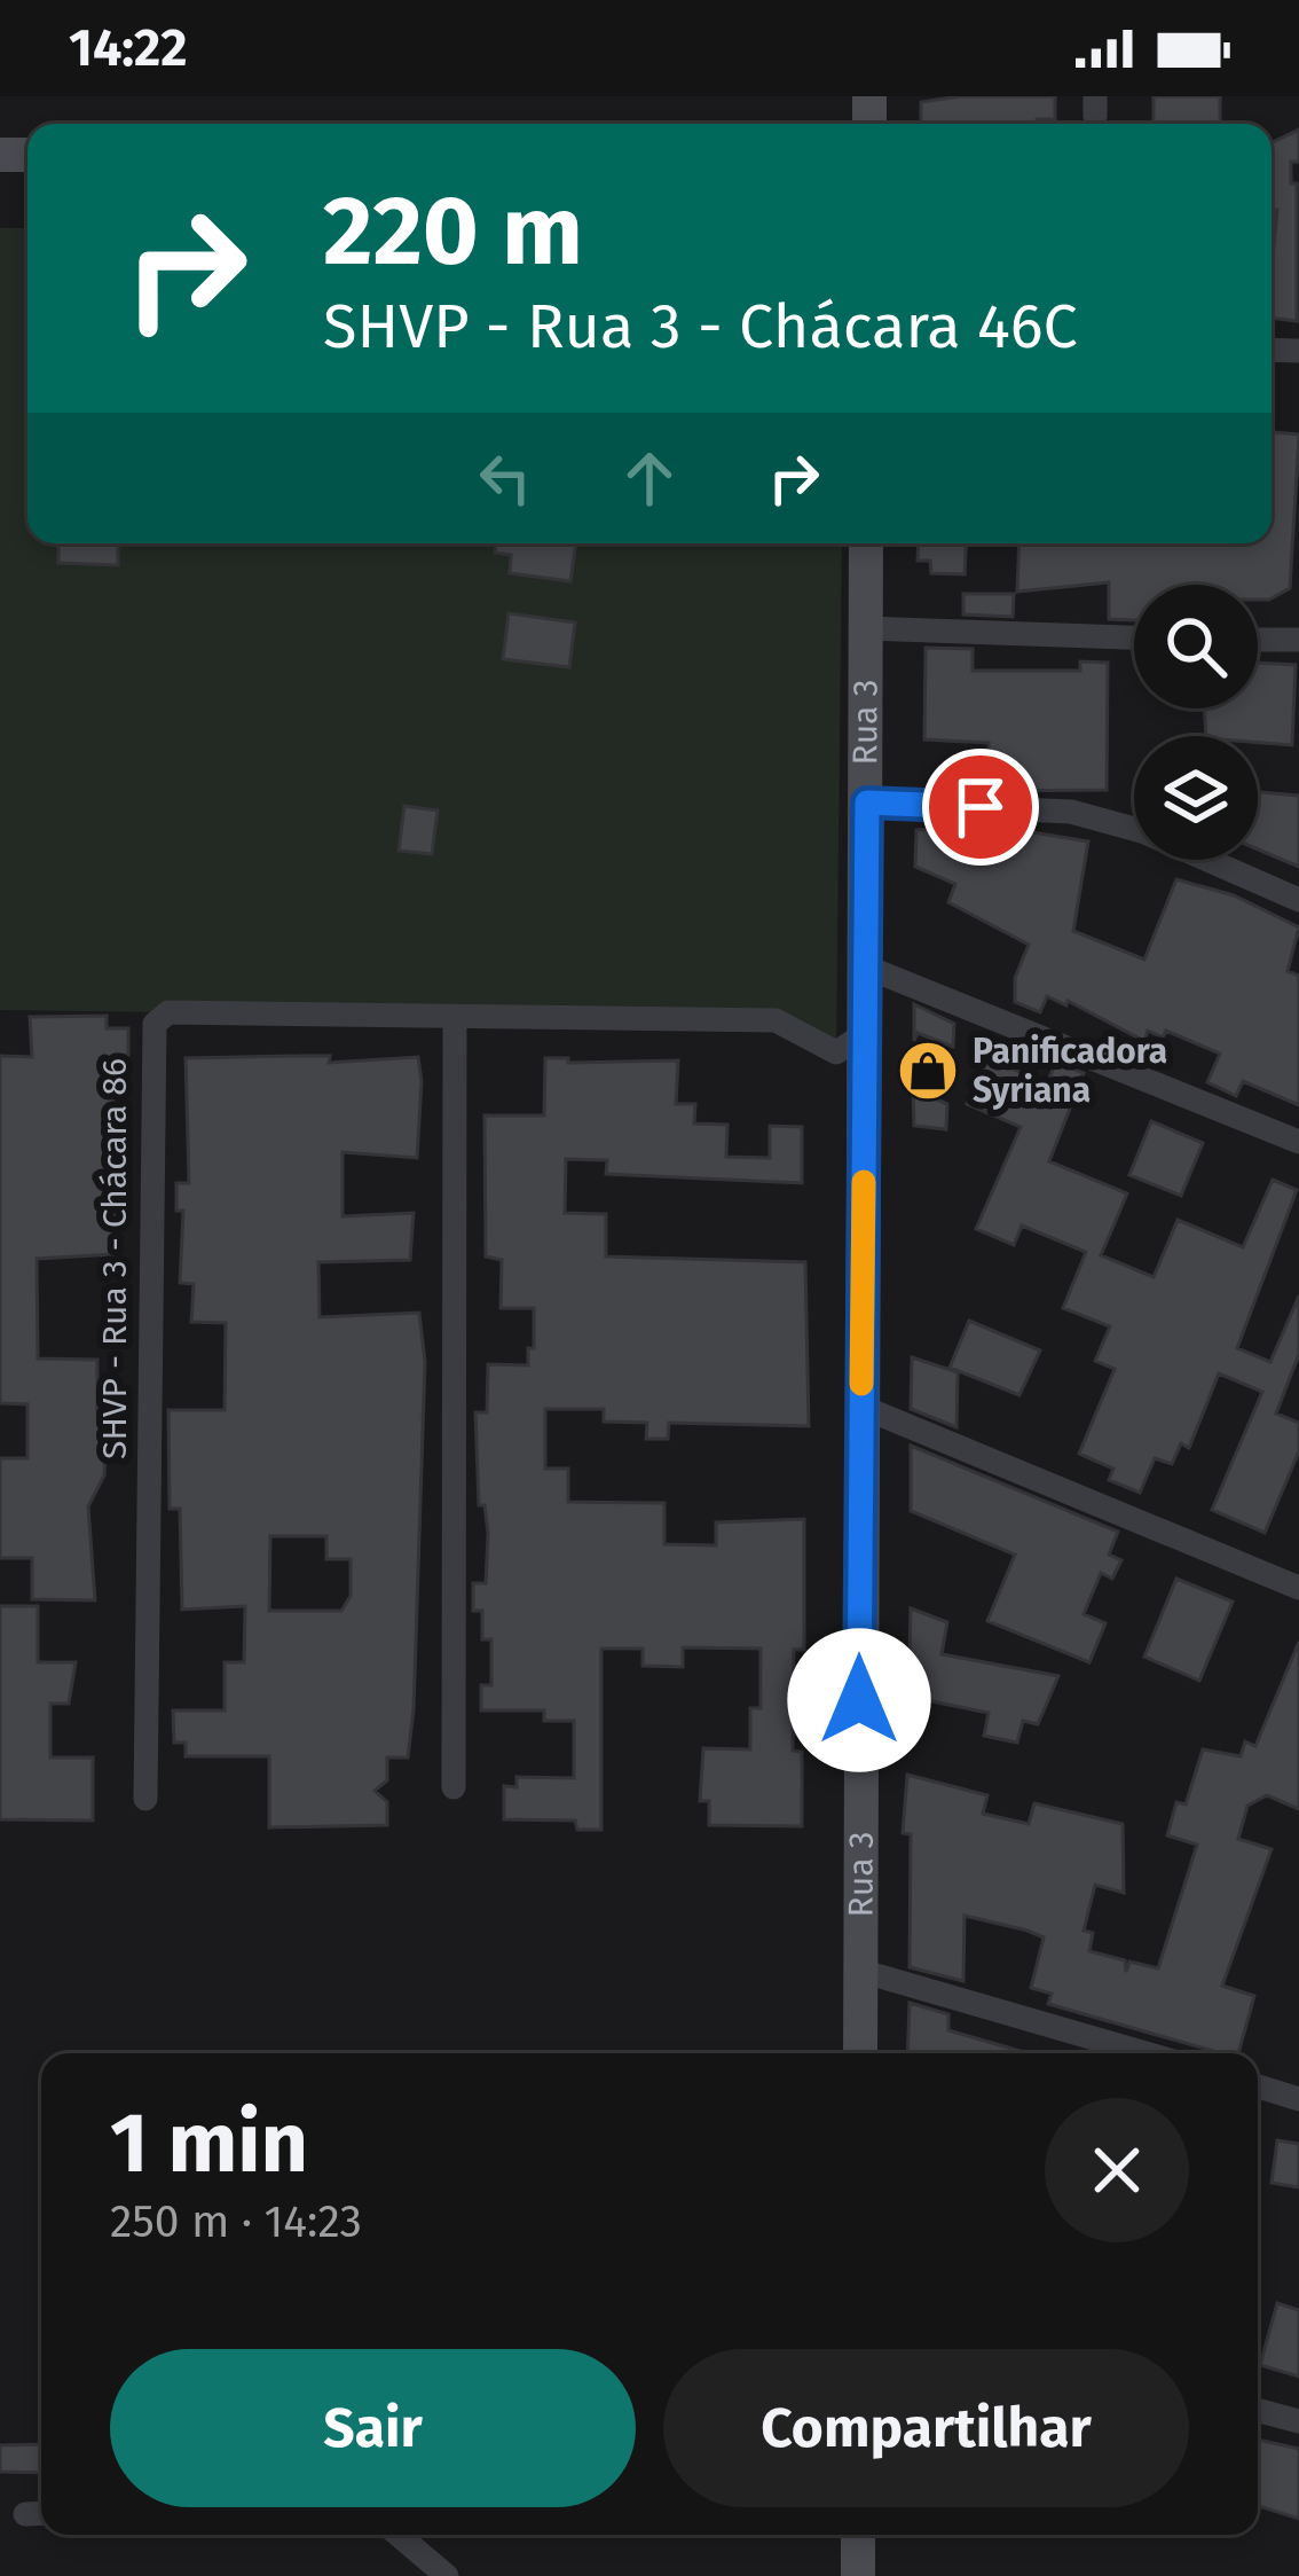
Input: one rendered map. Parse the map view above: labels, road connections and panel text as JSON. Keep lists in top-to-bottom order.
{
  "streets": {
    "main road": ["Rua 3"],
    "street": ["SHVP - Rua 3 - Chácara 86"]
  },
  "crossings": [
    ["Rua 3", "SHVP - Rua 3 - Chácara 86"]
  ],
  "places": {
    "shop": ["Panificadora Syriana"]
  },
  "page": {
    "status": "14:22",
    "turn": ["220 m", "SHVP - Rua 3 - Chácara 46C"],
    "heading": ["1 min", "250 m · 14:23"],
    "buttons": ["Sair", "Compartilhar"]
  }
}
